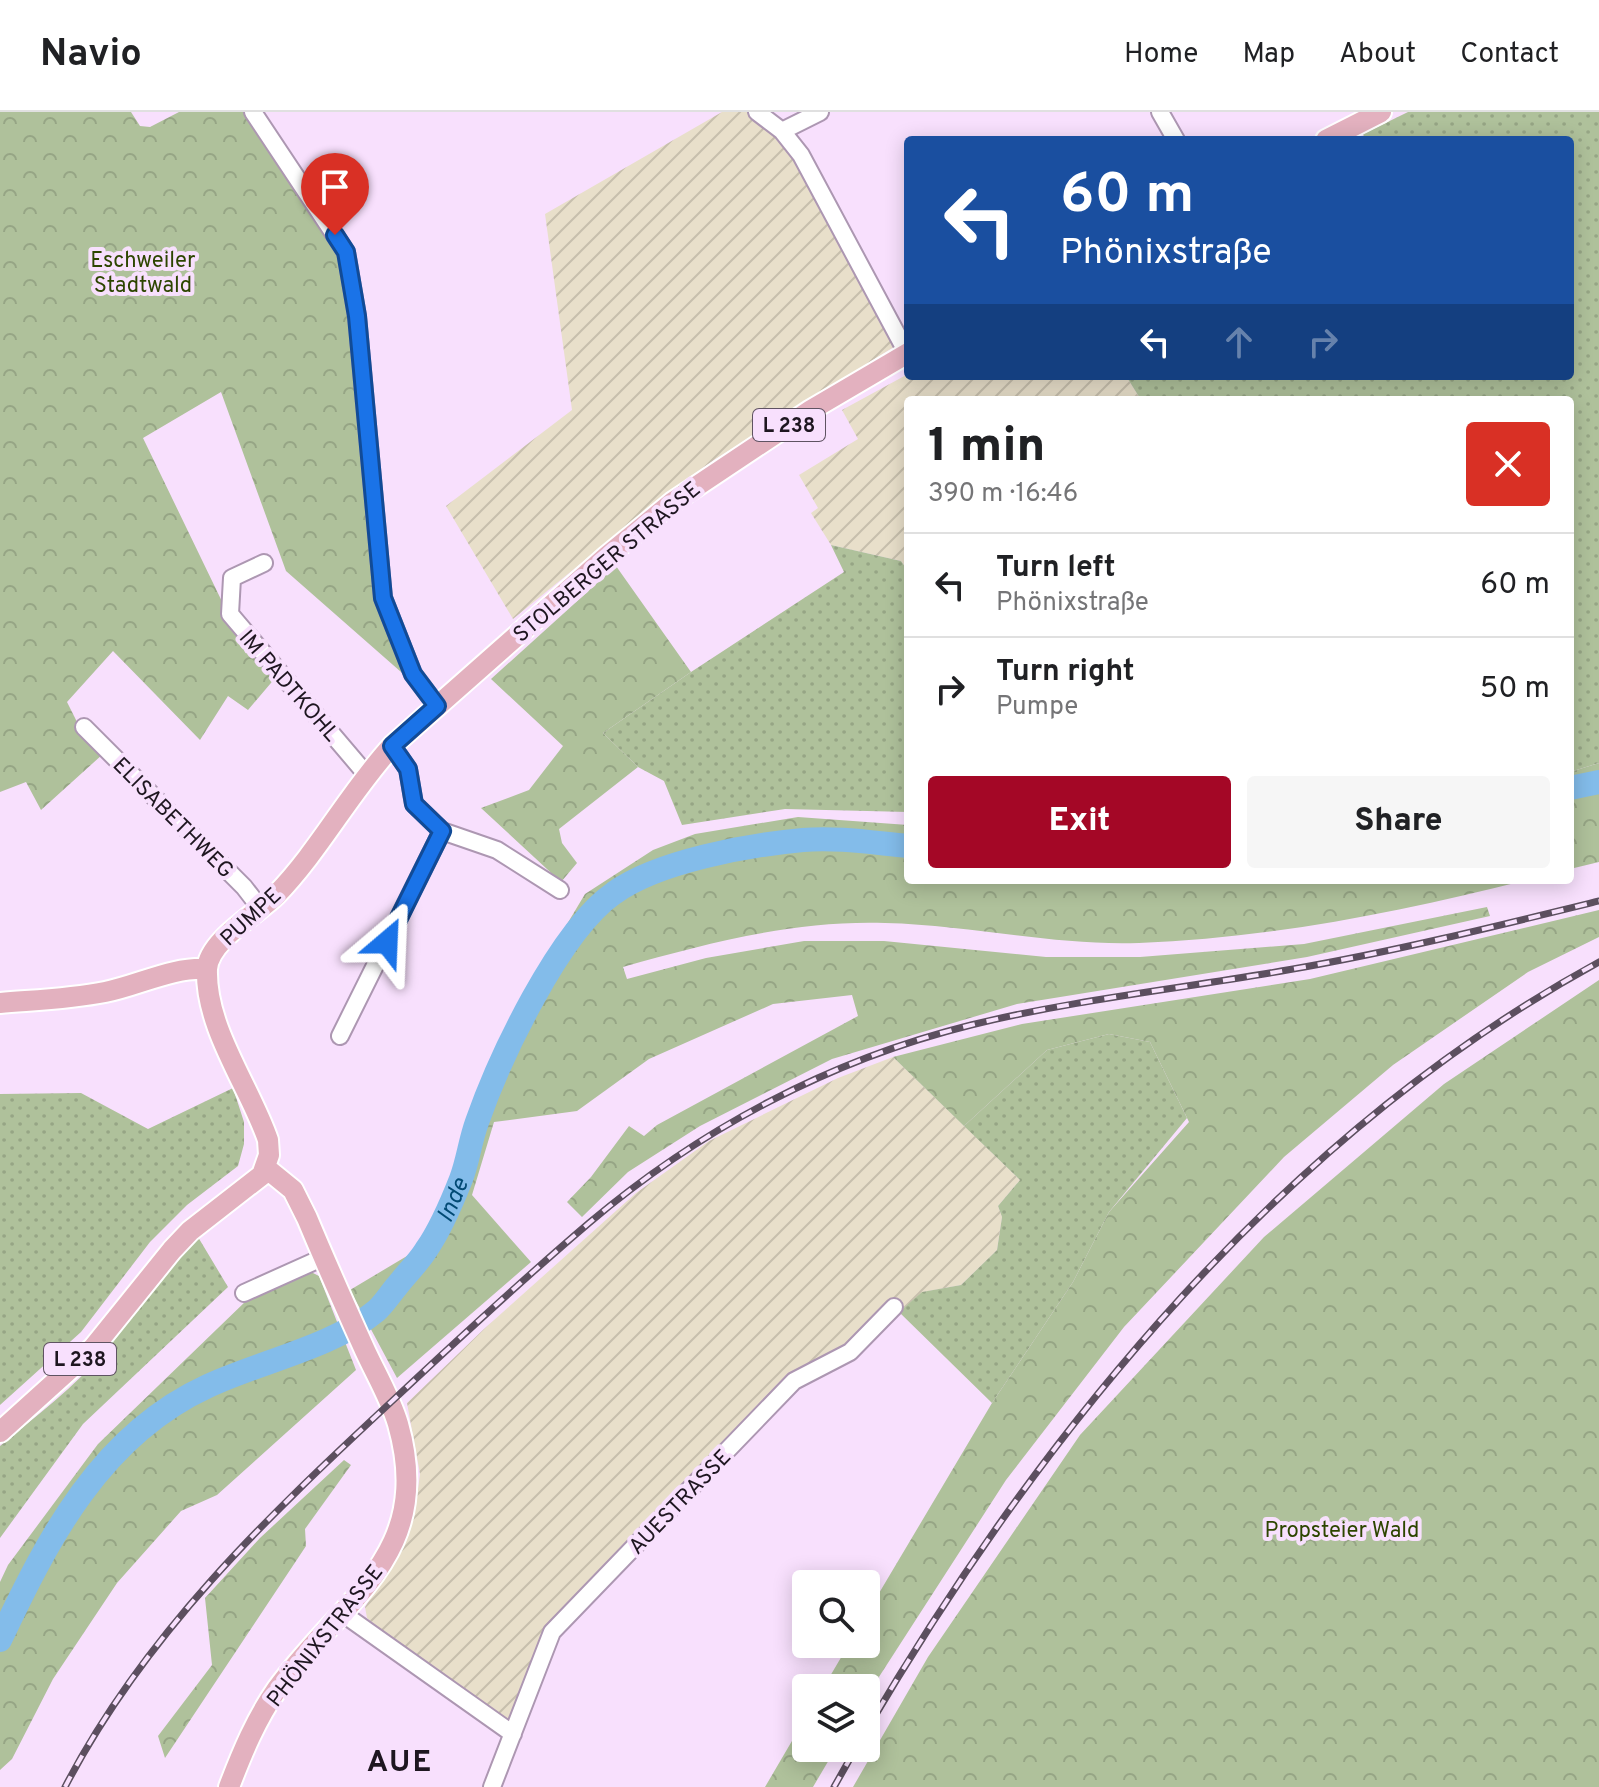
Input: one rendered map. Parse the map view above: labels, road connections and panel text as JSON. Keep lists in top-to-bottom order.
{
  "streets": {
    "main road": [
      "L 238",
      "STOLBERGER STRASSE",
      "PUMPE",
      "PHÖNIXSTRASSE"
    ],
    "street": ["IM PADTKOHL", "ELISABETHWEG", "AUESTRASSE"]
  },
  "crossings": [
    ["L 238", "PHÖNIXSTRASSE"],
    ["STOLBERGER STRASSE", "PUMPE"],
    ["IM PADTKOHL", "PUMPE"],
    ["ELISABETHWEG", "PUMPE"]
  ],
  "districts": ["AUE"],
  "water": ["Inde"],
  "parks": ["Eschweiler Stadtwald", "Propsteier Wald"],
  "page": {
    "header": "Navio",
    "nav": [
      "Home",
      "Map",
      "About",
      "Contact"
    ],
    "turn": ["60 m", "Phönixstraße"],
    "heading": ["1 min", "390 m · 16:46"],
    "list": [
      {
        "name": "Turn left",
        "note": "Phönixstraße",
        "value": "60 m"
      },
      {
        "name": "Turn right",
        "note": "Pumpe",
        "value": "50 m"
      }
    ],
    "buttons": ["Exit", "Share"]
  }
}
